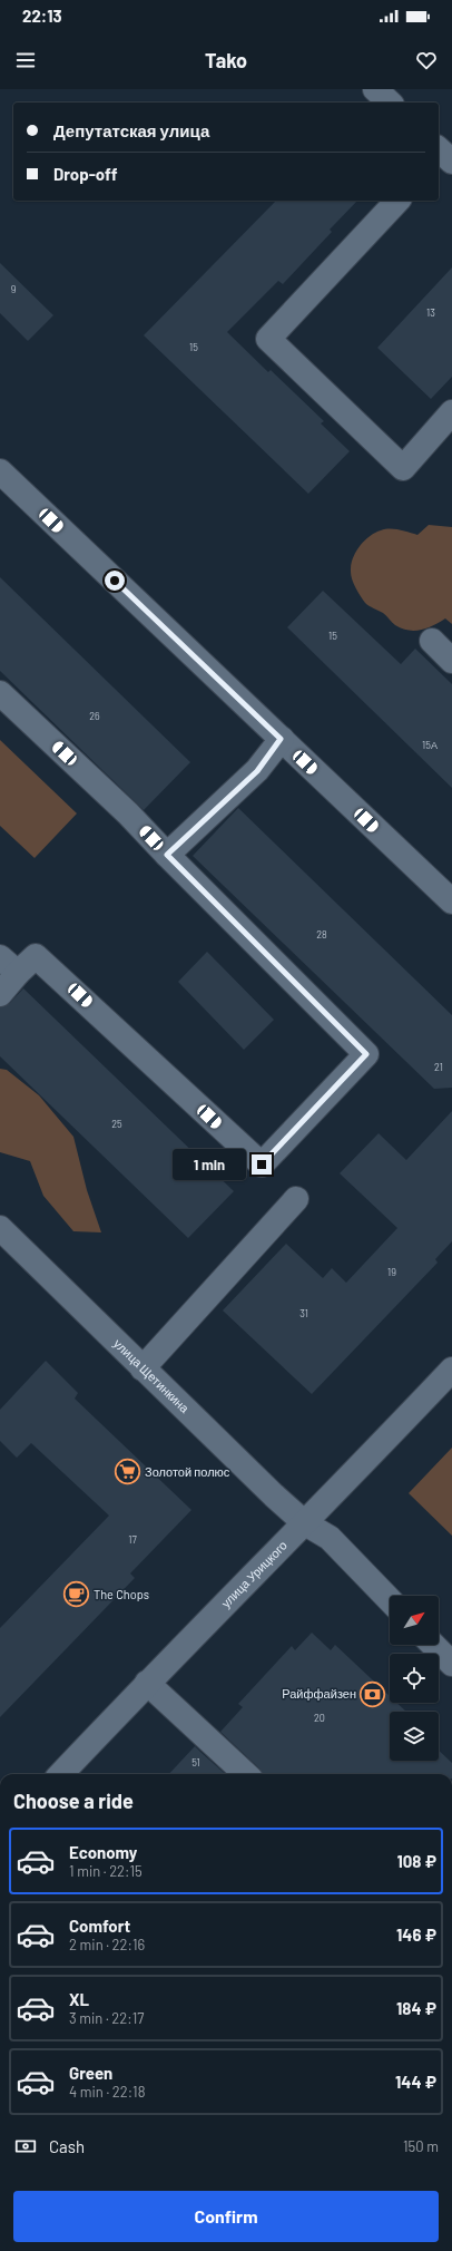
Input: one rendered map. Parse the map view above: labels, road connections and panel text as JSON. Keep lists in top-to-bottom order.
{
  "streets": {
    "street": ["улица Щетинкина", "улица Урицкого"]
  },
  "crossings": [
    ["улица Щетинкина", "улица Урицкого"]
  ],
  "places": {
    "supermarket": ["Золотой полюс"],
    "cafe": ["The Chops"],
    "bank": ["Райффайзен"]
  },
  "house_numbers": [
    "9",
    "13",
    "15",
    "15",
    "26",
    "15А",
    "28",
    "21",
    "25",
    "19",
    "31",
    "17",
    "20",
    "51"
  ],
  "north": "top right",
  "page": {
    "status": "22:13",
    "header": "Tako",
    "banner": ["Депутатская улица", "Drop-off"],
    "bubble": "1 min",
    "heading": "Choose a ride",
    "list": [
      {
        "name": "Economy",
        "note": "1 min · 22:15",
        "value": "108 ₽"
      },
      {
        "name": "Comfort",
        "note": "2 min · 22:16",
        "value": "146 ₽"
      },
      {
        "name": "XL",
        "note": "3 min · 22:17",
        "value": "184 ₽"
      },
      {
        "name": "Green",
        "note": "4 min · 22:18",
        "value": "144 ₽"
      }
    ],
    "pay": ["Cash", "150 m"],
    "buttons": "Confirm"
  }
}
